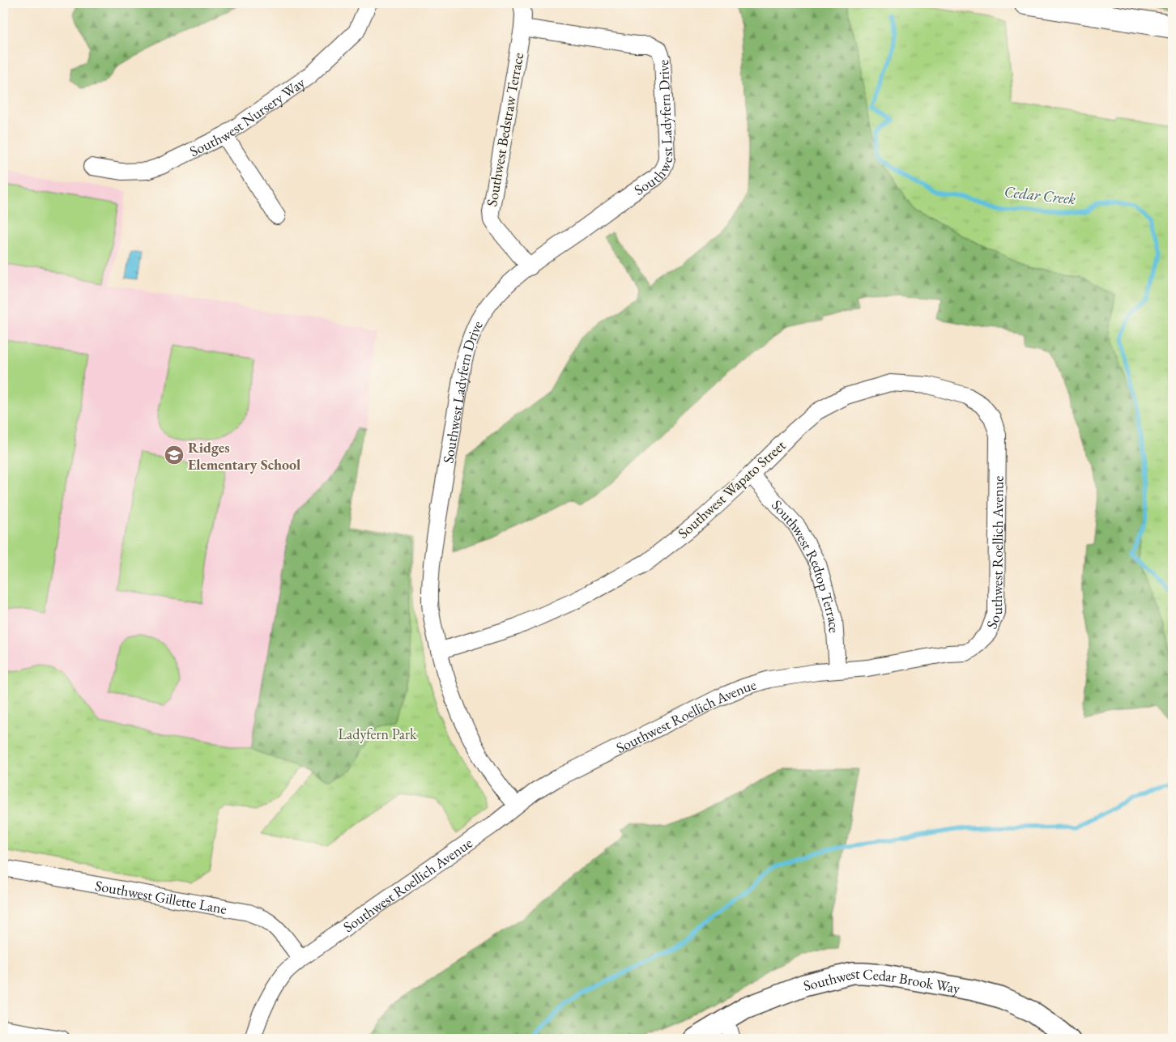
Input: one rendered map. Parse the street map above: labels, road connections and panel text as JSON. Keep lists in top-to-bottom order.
{
  "streets": {
    "street": [
      "Southwest Nursery Way",
      "Southwest Ladyfern Drive",
      "Southwest Bedstraw Terrace",
      "Southwest Wapato Street",
      "Southwest Roellich Avenue",
      "Southwest Redtop Terrace",
      "Southwest Gillette Lane",
      "Southwest Cedar Brook Way"
    ]
  },
  "crossings": [
    ["Southwest Ladyfern Drive", "Southwest Bedstraw Terrace"],
    ["Southwest Ladyfern Drive", "Southwest Wapato Street"],
    ["Southwest Ladyfern Drive", "Southwest Roellich Avenue"],
    ["Southwest Wapato Street", "Southwest Roellich Avenue"],
    ["Southwest Wapato Street", "Southwest Redtop Terrace"],
    ["Southwest Roellich Avenue", "Southwest Redtop Terrace"],
    ["Southwest Roellich Avenue", "Southwest Gillette Lane"]
  ],
  "water": ["Cedar Creek"],
  "parks": ["Ladyfern Park"],
  "places": {
    "school or university": ["Ridges Elementary School"]
  }
}
